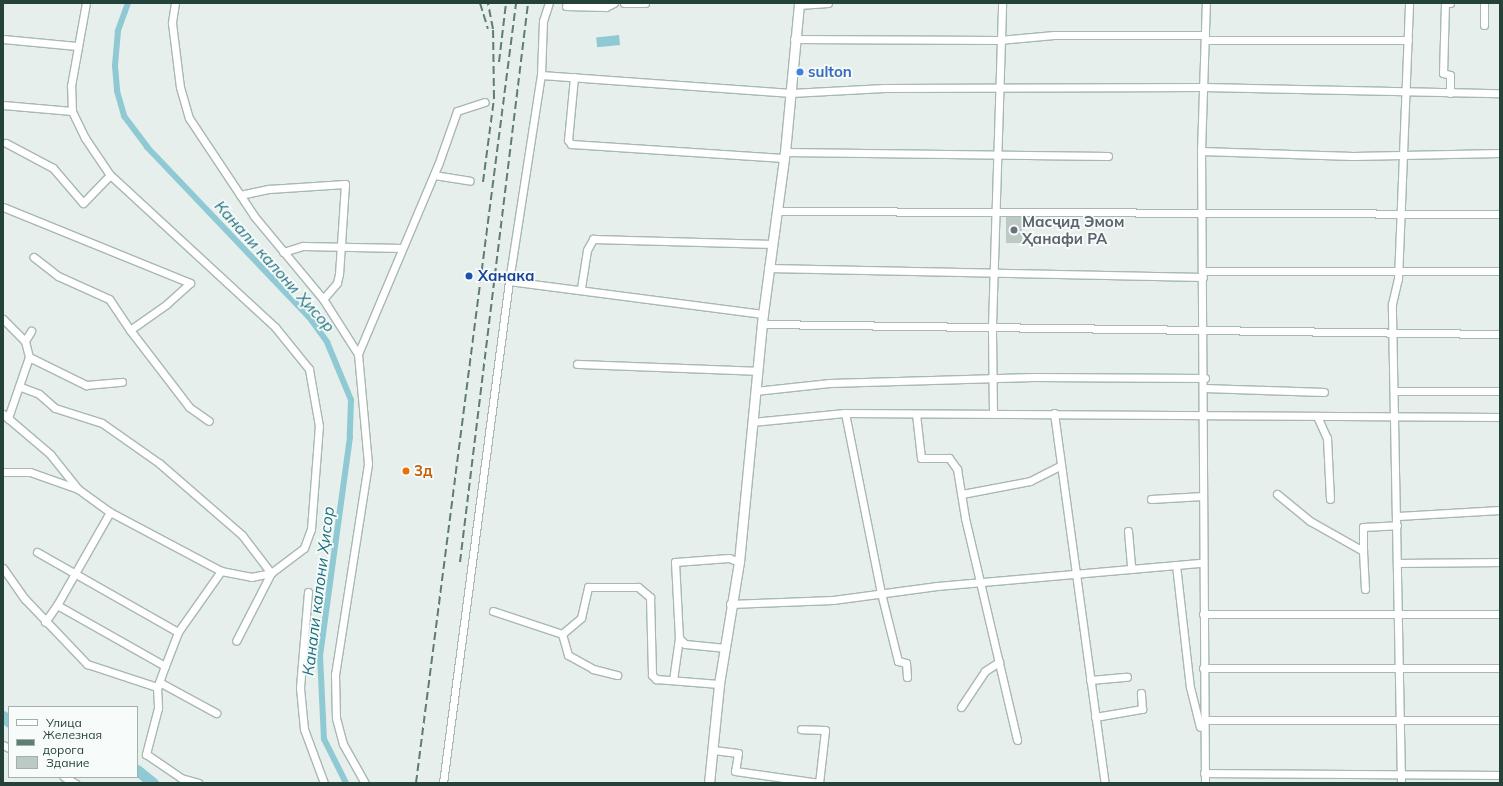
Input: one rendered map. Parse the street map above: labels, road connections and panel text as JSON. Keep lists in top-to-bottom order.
{
  "water": ["Канали калони Ҳисор"],
  "places": [
    "sulton",
    "Масҷид Эмом Ҳанафи РА",
    "Ханака",
    "3д"
  ],
  "legend": ["Улица", "Железная дорога", "Здание"]
}
